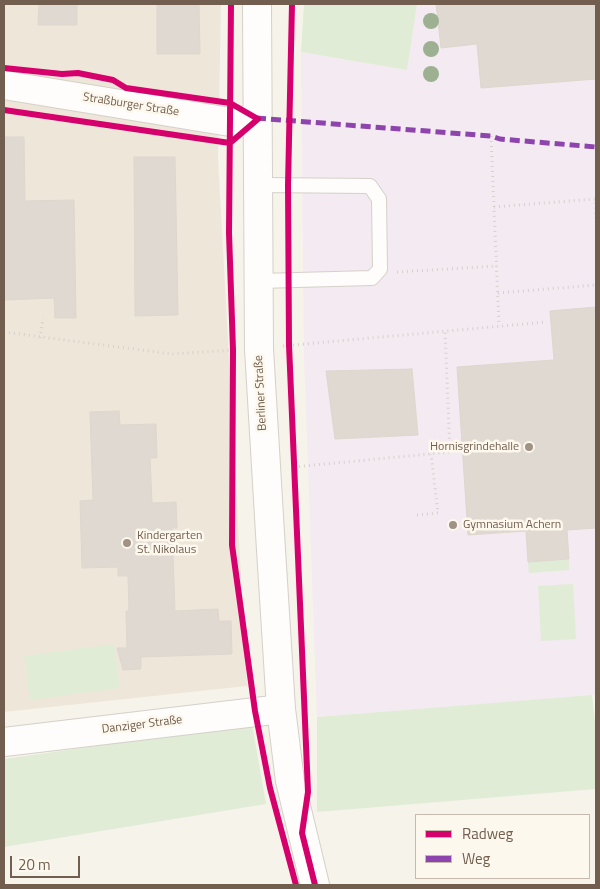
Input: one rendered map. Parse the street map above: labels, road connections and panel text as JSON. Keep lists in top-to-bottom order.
{
  "streets": {
    "street": ["Straßburger Straße", "Berliner Straße", "Danziger Straße"]
  },
  "crossings": [
    ["Straßburger Straße", "Berliner Straße"],
    ["Berliner Straße", "Danziger Straße"]
  ],
  "places": ["Hornisgrindehalle", "Gymnasium Achern", "Kindergarten St. Nikolaus"],
  "legend": ["Radweg", "Weg"],
  "scale_bar": "20 m"
}
